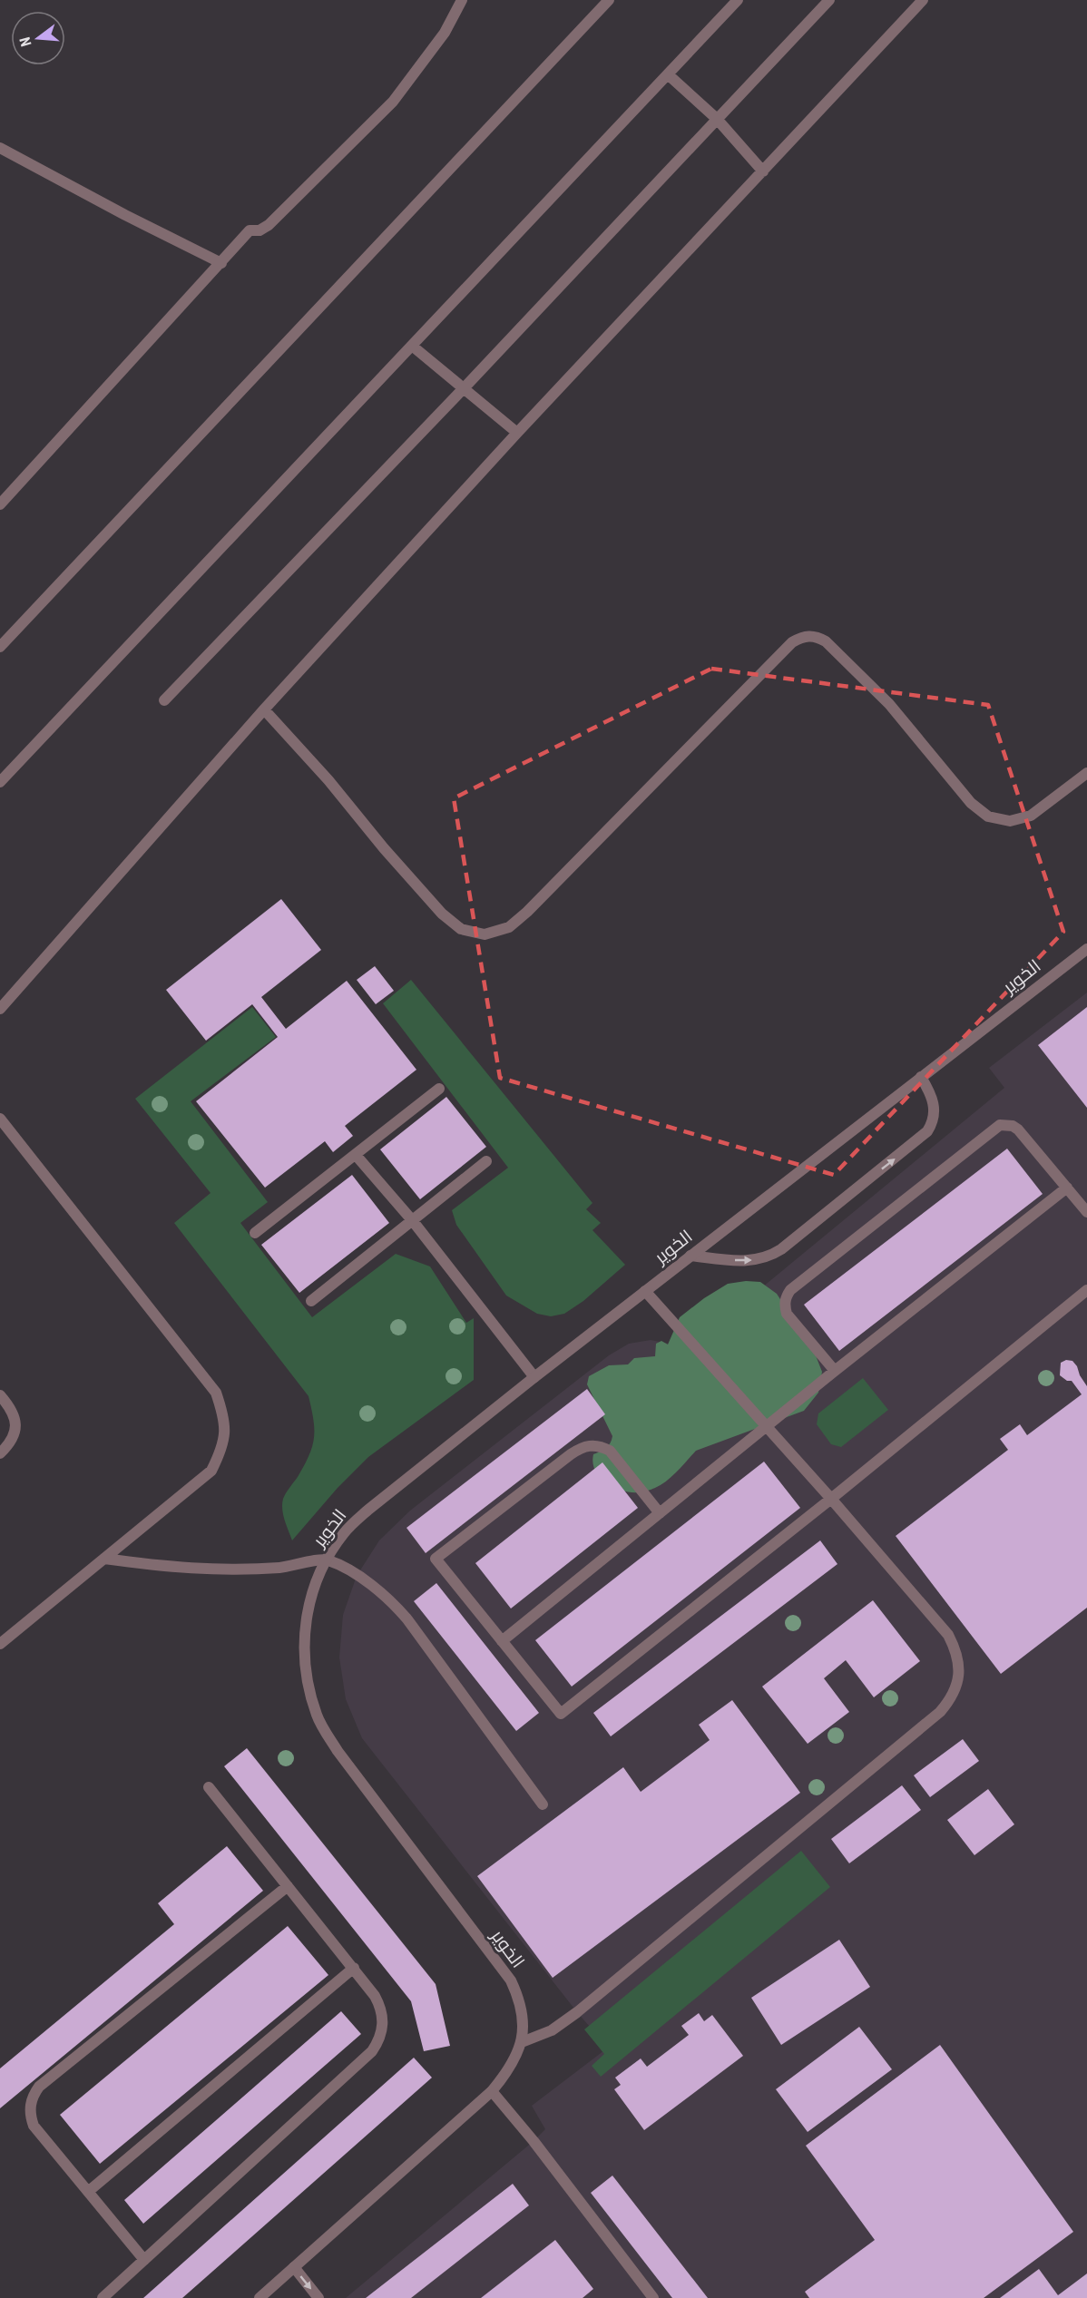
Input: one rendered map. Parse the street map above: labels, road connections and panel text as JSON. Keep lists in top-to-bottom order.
{
  "streets": {
    "street": ["الخوير"]
  },
  "north": "left"
}
